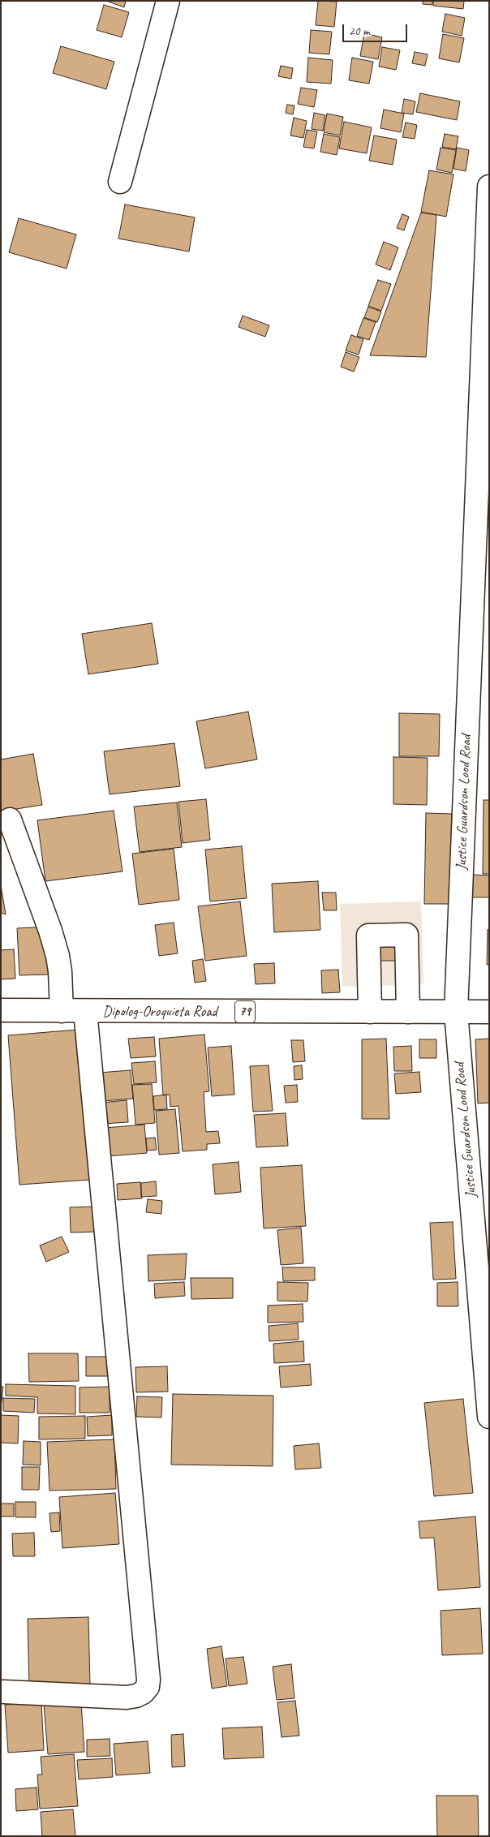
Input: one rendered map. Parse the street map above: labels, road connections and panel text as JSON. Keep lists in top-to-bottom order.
{
  "streets": {
    "street": ["Justice Guardson Lood Road", "Dipolog-Oroquieta Road", "79"]
  },
  "crossings": [
    ["Justice Guardson Lood Road", "Dipolog-Oroquieta Road"]
  ],
  "scale_bar": "20 m"
}
